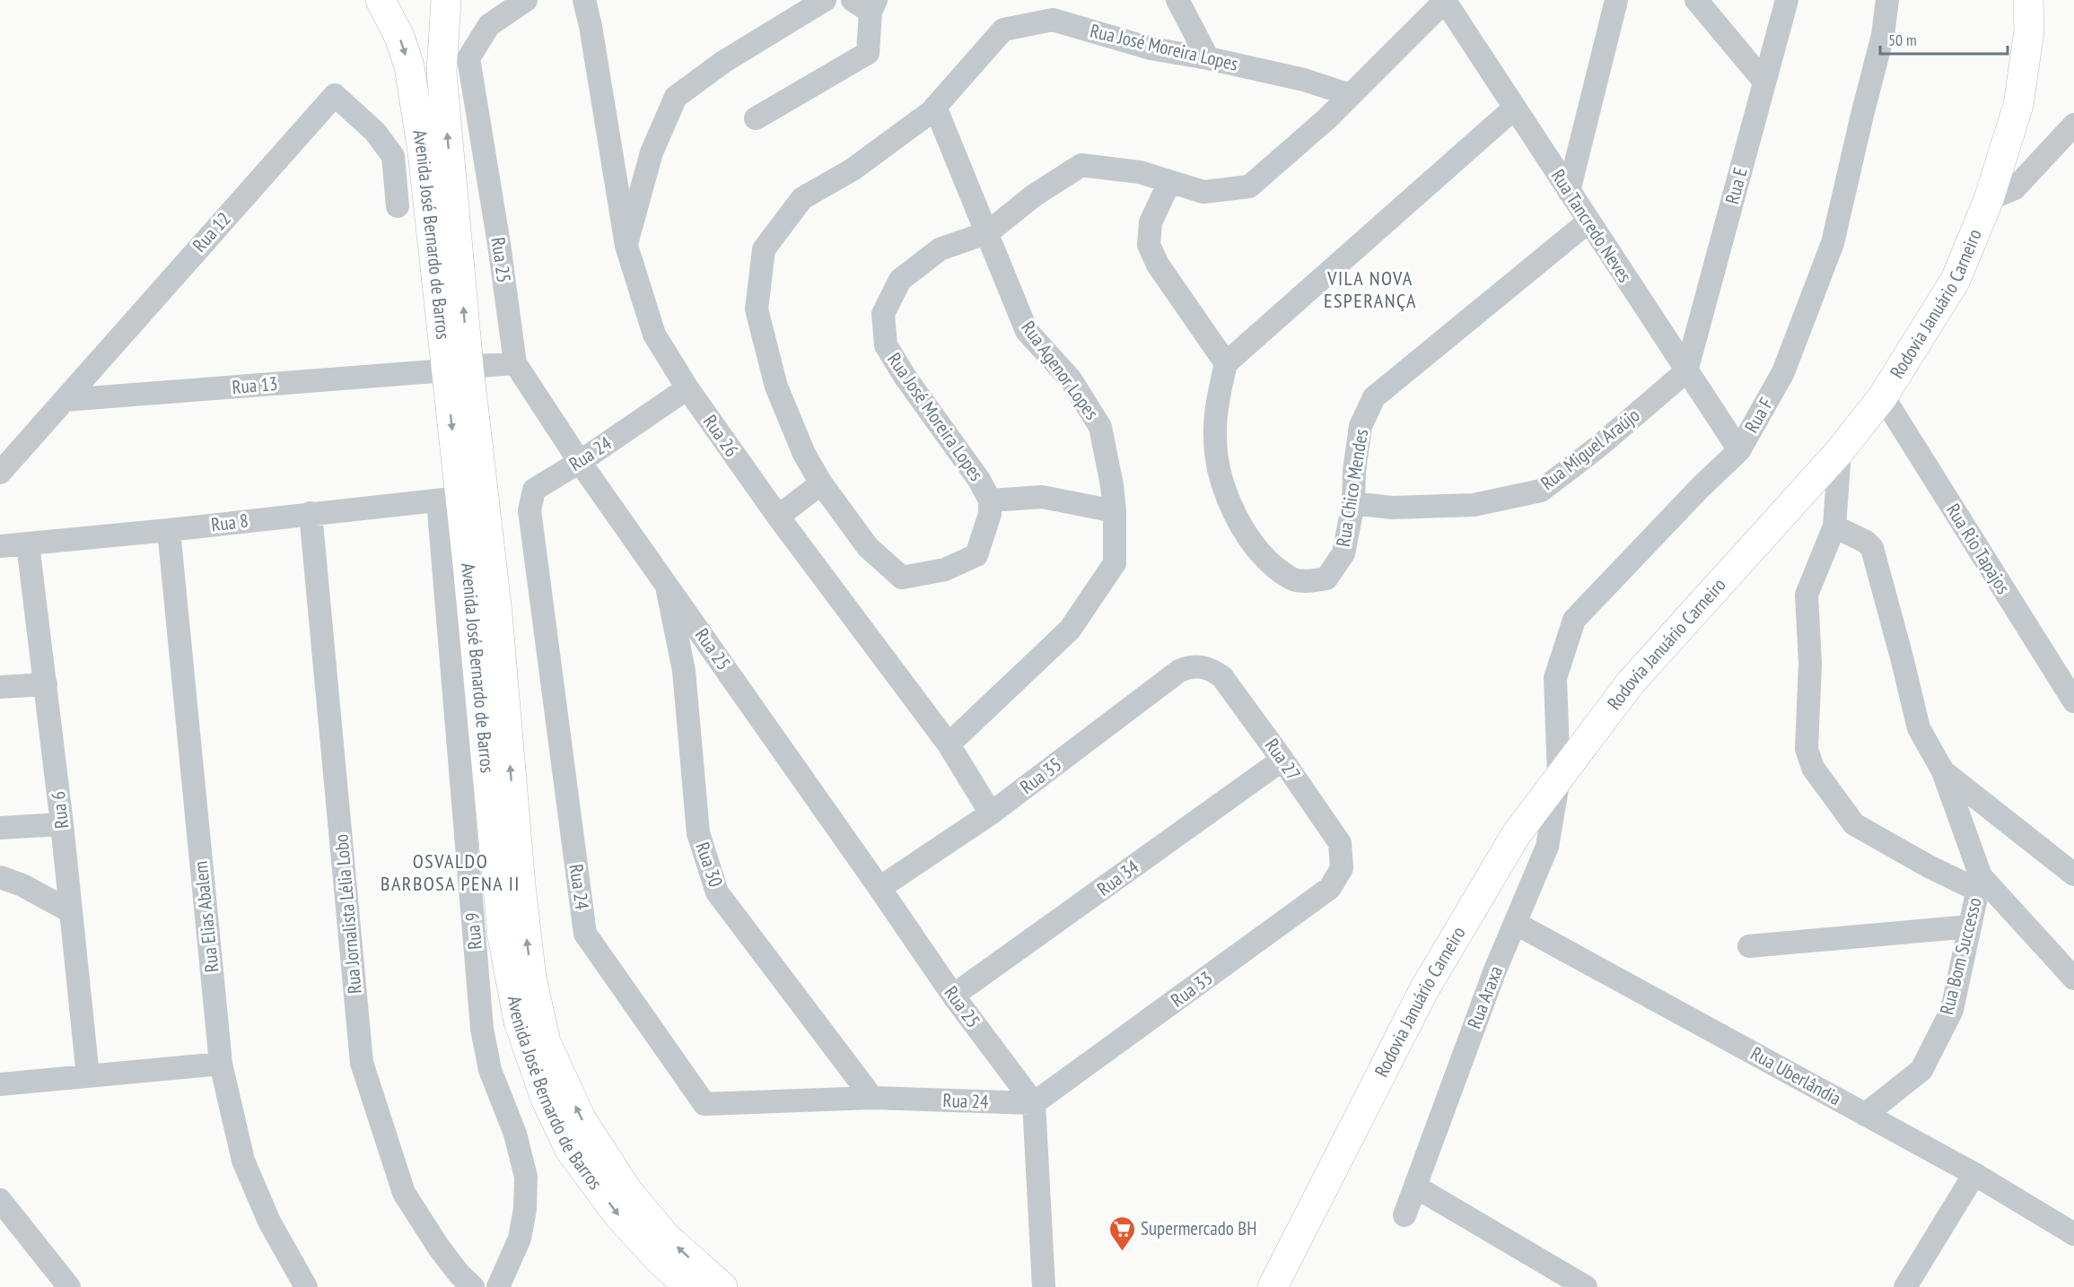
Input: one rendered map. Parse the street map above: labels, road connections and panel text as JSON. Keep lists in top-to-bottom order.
{
  "streets": {
    "main road": ["Avenida José Bernardo de Barros", "Rodovia Januário Carneiro"],
    "street": [
      "Rua José Moreira Lopes",
      "Rua E",
      "Rua Tancredo Neves",
      "Rua 12",
      "Rua 25",
      "Rua Agenor Lopes",
      "Rua 13",
      "Rua F",
      "Rua 26",
      "Rua Miguel Araújo",
      "Rua 24",
      "Rua Chico Mendes",
      "Rua 8",
      "Rua Rio Tapajos",
      "Rua 27",
      "Rua 35",
      "Rua 6",
      "Rua 30",
      "Rua 34",
      "Rua Jornalista Lélia Lobo",
      "Rua Elias Abalem",
      "Rua 9",
      "Rua Bom Successo",
      "Rua 33",
      "Rua Araxa",
      "Rua Uberlândia"
    ]
  },
  "crossings": [
    ["Rua José Moreira Lopes", "Rua Tancredo Neves"],
    ["Rua José Moreira Lopes", "Rua Agenor Lopes"],
    ["Rua E", "Rua Tancredo Neves"],
    ["Rua E", "Rua Miguel Araújo"],
    ["Rua Tancredo Neves", "Rua F"],
    ["Rua Tancredo Neves", "Rua Miguel Araújo"],
    ["Rua Tancredo Neves", "Rua Chico Mendes"],
    ["Rua 12", "Rua 13"],
    ["Avenida José Bernardo de Barros", "Rua 13"],
    ["Avenida José Bernardo de Barros", "Rua 8"],
    ["Avenida José Bernardo de Barros", "Rua 9"],
    ["Rua 25", "Rua 13"],
    ["Rua 25", "Rua 24"],
    ["Rua 25", "Rua 35"],
    ["Rua 25", "Rua 30"],
    ["Rua 25", "Rua 34"],
    ["Rua 25", "Rua 33"],
    ["Rodovia Januário Carneiro", "Rua F"],
    ["Rodovia Januário Carneiro", "Rua Rio Tapajos"],
    ["Rodovia Januário Carneiro", "Rua Araxa"],
    ["Rua Agenor Lopes", "Rua 26"],
    ["Rua F", "Rua Araxa"],
    ["Rua 26", "Rua 24"],
    ["Rua 26", "Rua 35"],
    ["Rua Miguel Araújo", "Rua Chico Mendes"],
    ["Rua 24", "Rua 30"],
    ["Rua 24", "Rua 33"],
    ["Rua 8", "Rua 6"],
    ["Rua 8", "Rua Jornalista Lélia Lobo"],
    ["Rua 8", "Rua Elias Abalem"],
    ["Rua 8", "Rua 9"],
    ["Rua 27", "Rua 35"],
    ["Rua 27", "Rua 34"],
    ["Rua 27", "Rua 33"],
    ["Rua Bom Successo", "Rua Uberlândia"],
    ["Rua Araxa", "Rua Uberlândia"]
  ],
  "districts": ["VILA NOVA ESPERANÇA", "OSVALDO BARBOSA PENA II"],
  "places": {
    "supermarket": ["Supermercado BH"]
  },
  "scale_bar": "50 m"
}
